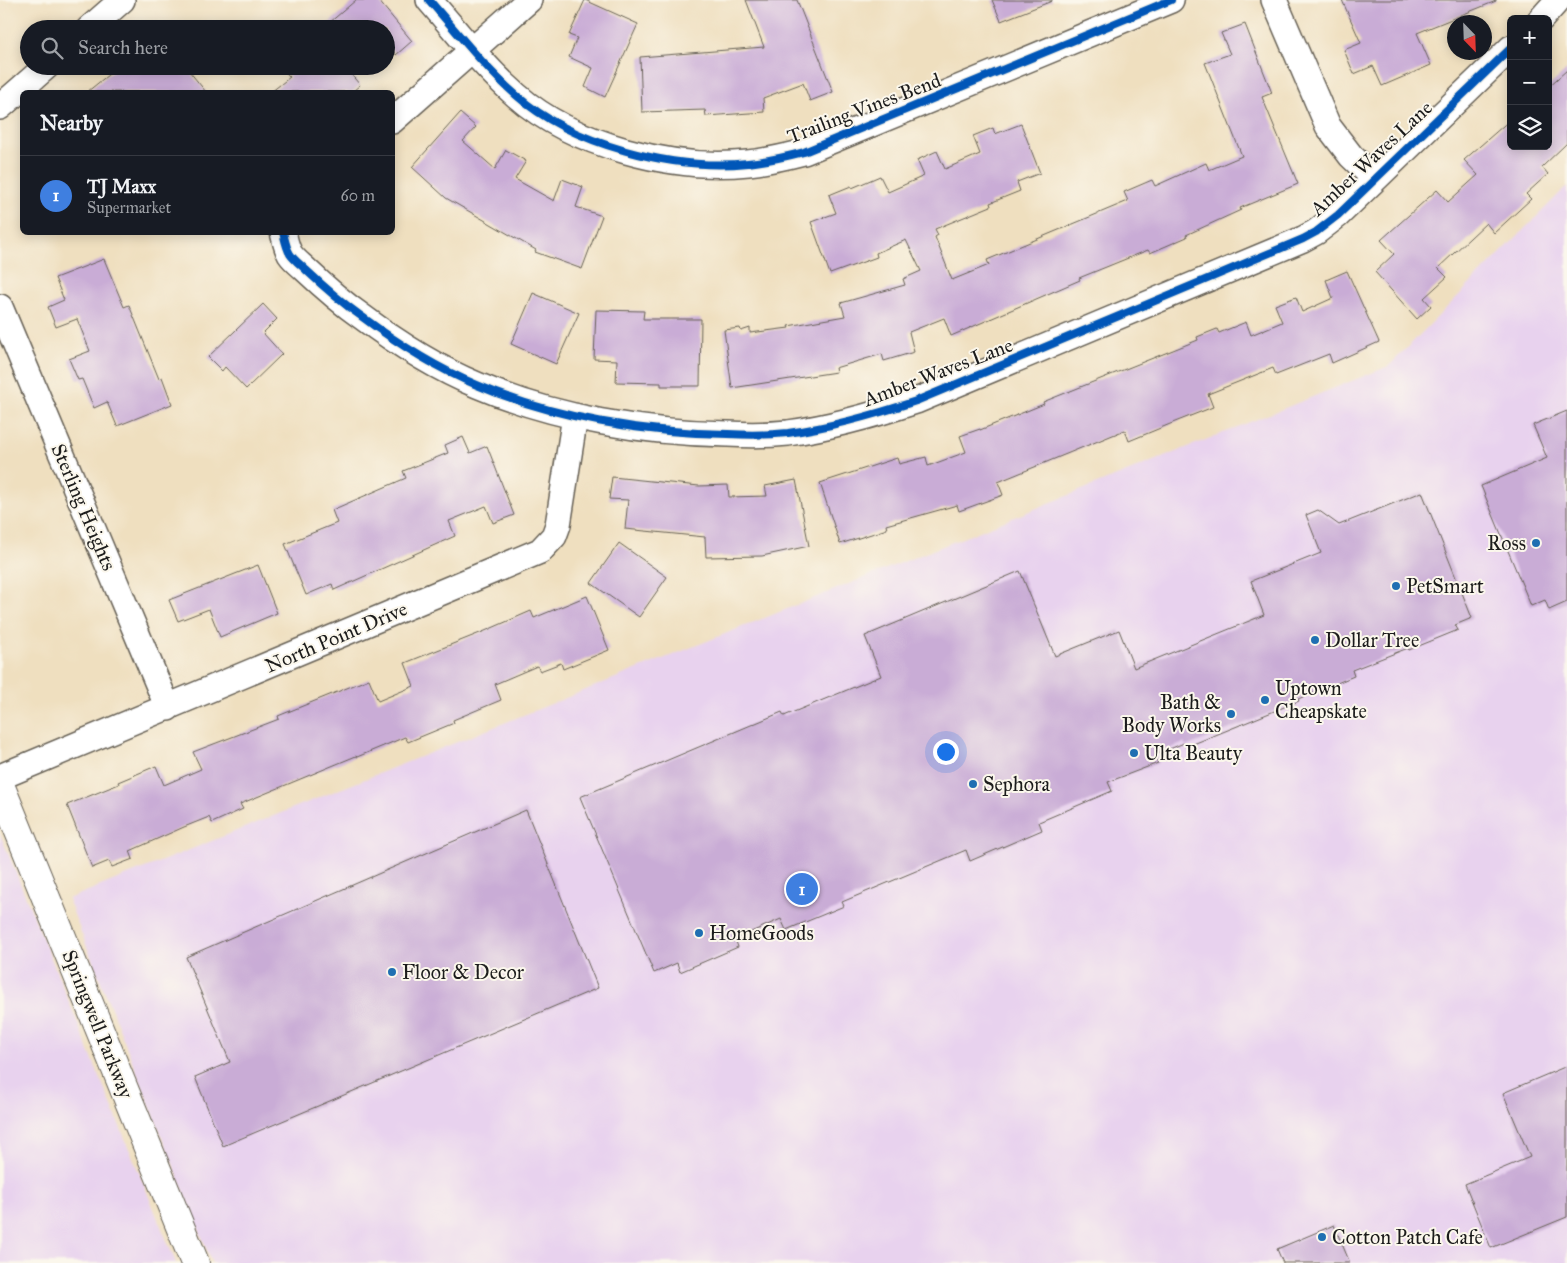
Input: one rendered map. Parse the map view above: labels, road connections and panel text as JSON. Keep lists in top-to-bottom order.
{
  "streets": {
    "street": [
      "Trailing Vines Bend",
      "Amber Waves Lane",
      "Sterling Heights",
      "North Point Drive",
      "Springwell Parkway"
    ]
  },
  "crossings": [
    ["Amber Waves Lane", "North Point Drive"],
    ["Sterling Heights", "North Point Drive"]
  ],
  "places": [
    "Ross",
    "PetSmart",
    "Dollar Tree",
    "Uptown Cheapskate",
    "Bath & Body Works",
    "Ulta Beauty",
    "Sephora",
    "HomeGoods",
    "Floor & Decor",
    "Cotton Patch Cafe"
  ],
  "north": "bottom right",
  "page": {
    "map_buttons": ["+", "−"],
    "search": "Search here",
    "heading": "Nearby",
    "list": [
      {
        "mark": "1",
        "name": "TJ Maxx",
        "note": "Supermarket",
        "value": "60 m"
      }
    ],
    "pins": "1"
  }
}
